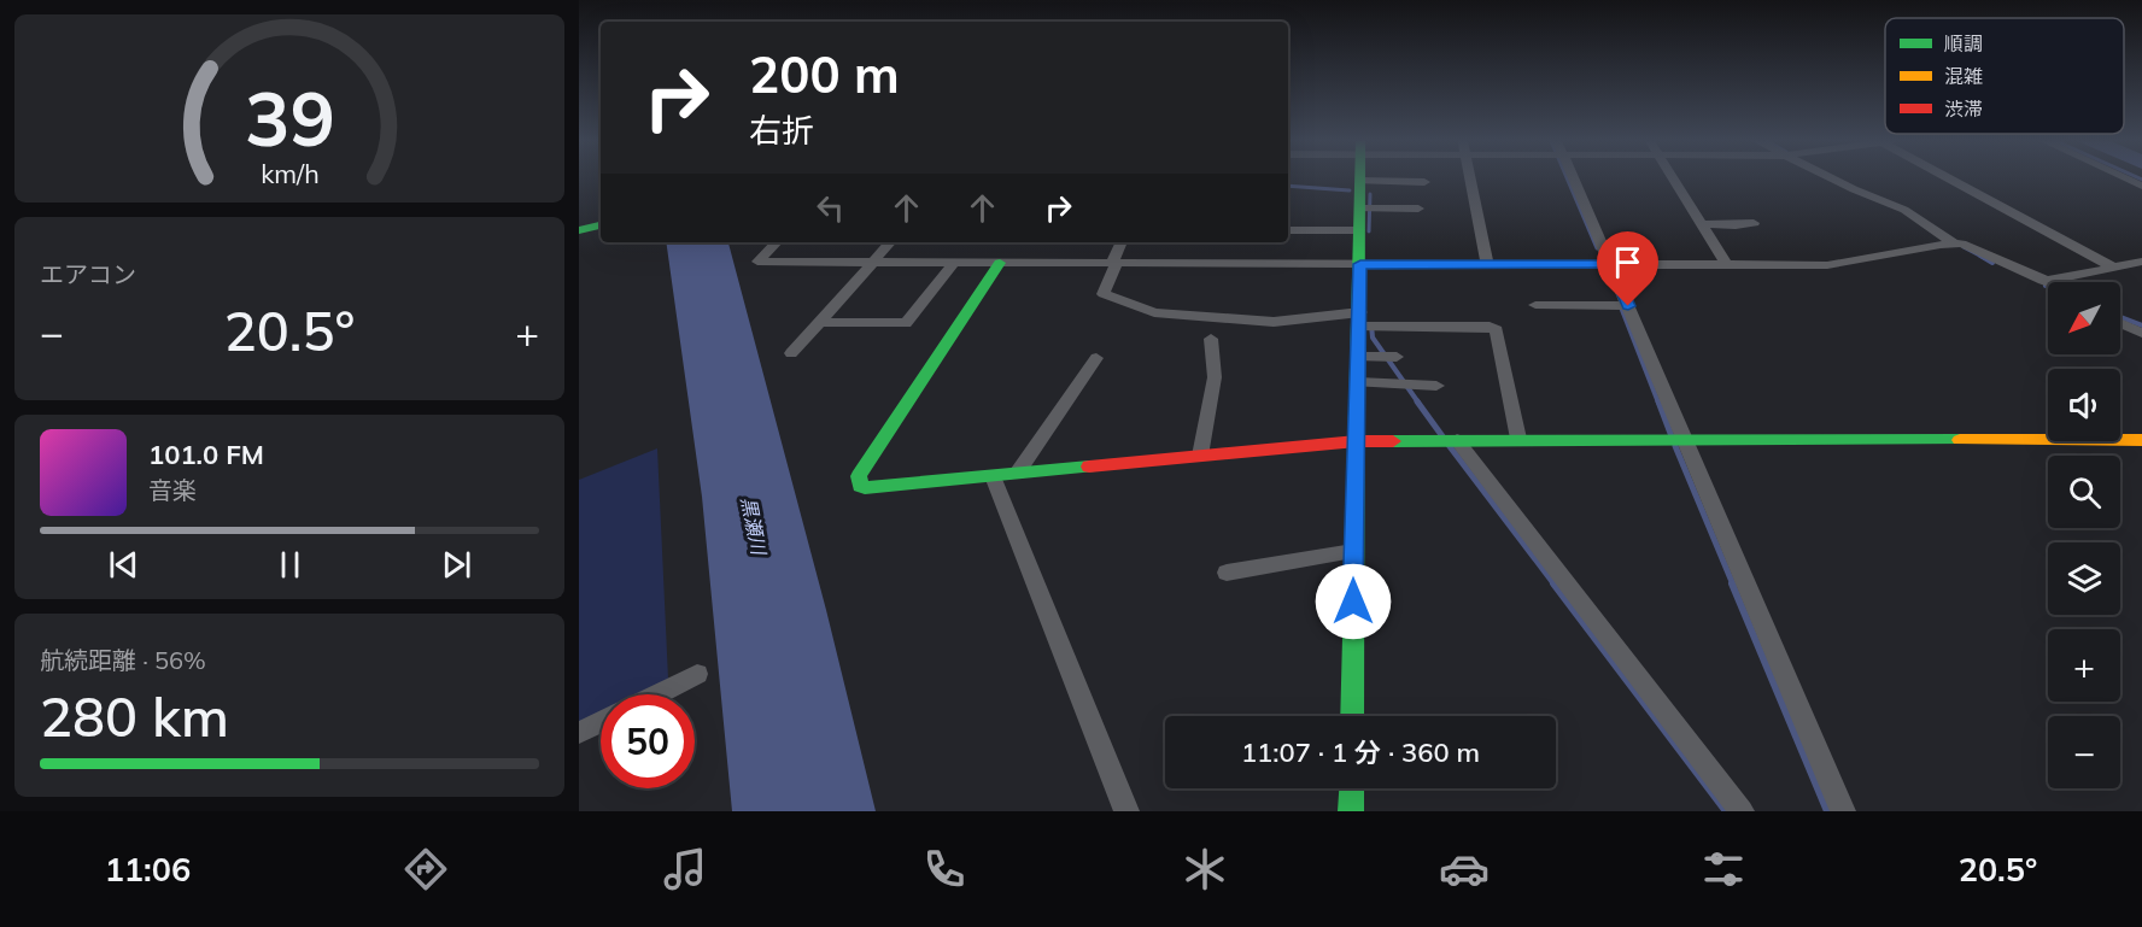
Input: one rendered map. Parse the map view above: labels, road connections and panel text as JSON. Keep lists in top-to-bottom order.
{
  "water": ["黒瀬川"],
  "legend": ["順調", "混雑", "渋滞"],
  "north": "bottom left",
  "page": {
    "turn": ["200 m", "右折"],
    "tile": [
      "エアコン",
      ["航続距離 · 56%", "280 km"]
    ],
    "map_buttons": ["+", "−"],
    "heat": ["−", "20.5°", "+"],
    "song": ["101.0 FM", "音楽"],
    "limit": "50",
    "trip": "11:07 · 1 分 · 360 m",
    "tabs": ["11:06", "20.5°"],
    "gauge": ["39", "km/h"]
  }
}
